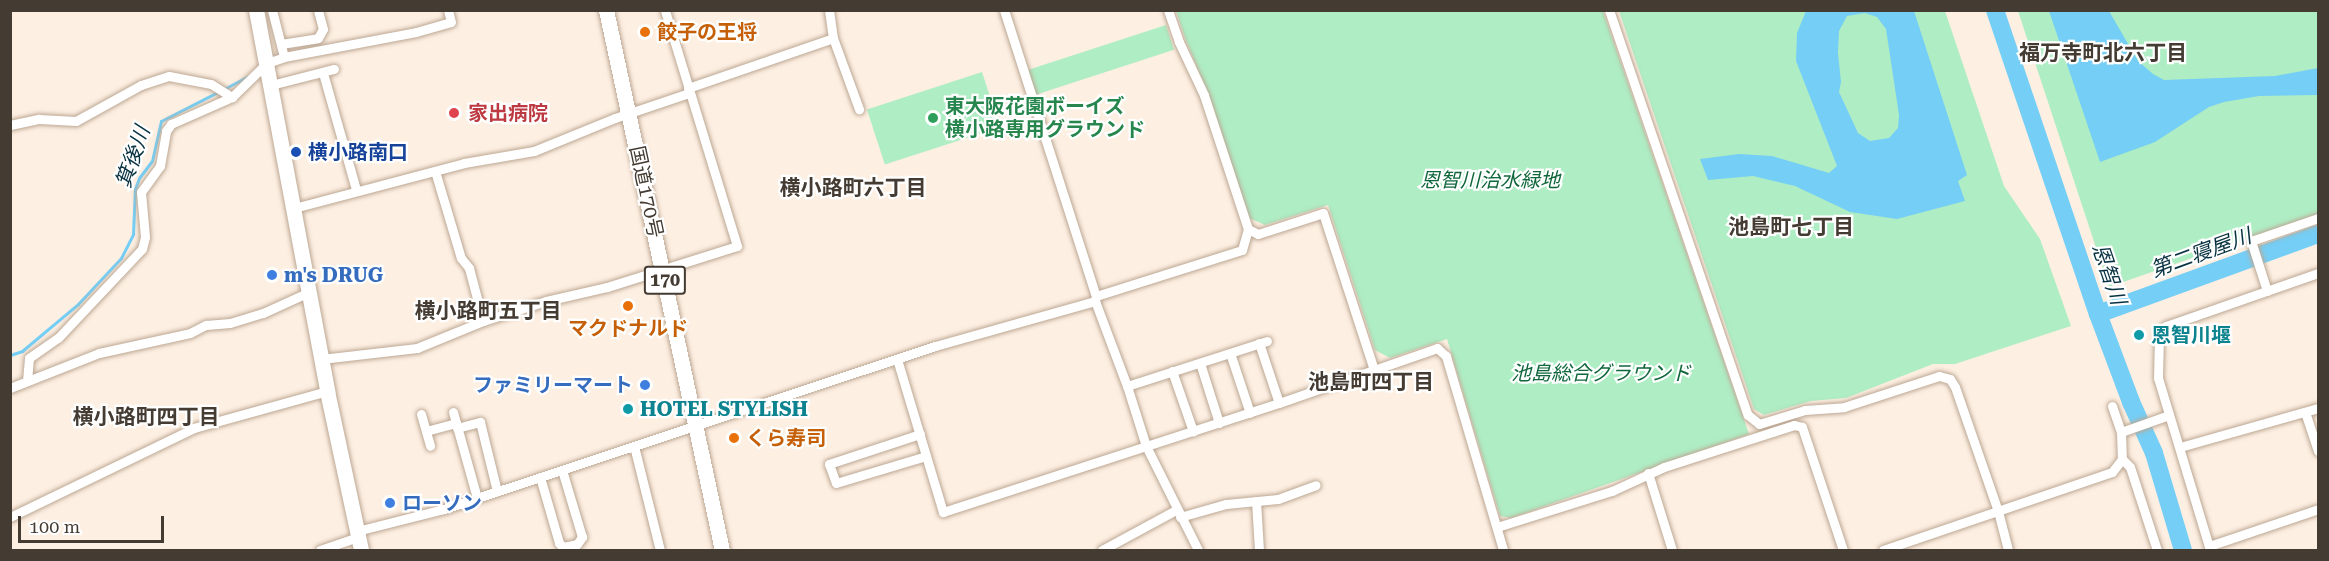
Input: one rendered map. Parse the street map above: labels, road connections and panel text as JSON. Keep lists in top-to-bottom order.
{
  "streets": {
    "highway": ["国道170号", "170"]
  },
  "districts": [
    "福万寺町北六丁目",
    "横小路町六丁目",
    "池島町七丁目",
    "横小路町五丁目",
    "池島町四丁目",
    "横小路町四丁目"
  ],
  "water": ["箕後川", "第二寝屋川", "恩智川"],
  "parks": ["恩智川治水緑地", "池島総合グラウンド"],
  "places": [
    "餃子の王将",
    "家出病院",
    "東大阪花園ボーイズ 横小路専用グラウンド",
    "横小路南口",
    "m's DRUG",
    "マクドナルド",
    "恩智川堰",
    "ファミリーマート",
    "HOTEL STYLISH",
    "くら寿司",
    "ローソン"
  ],
  "scale_bar": "100 m"
}
